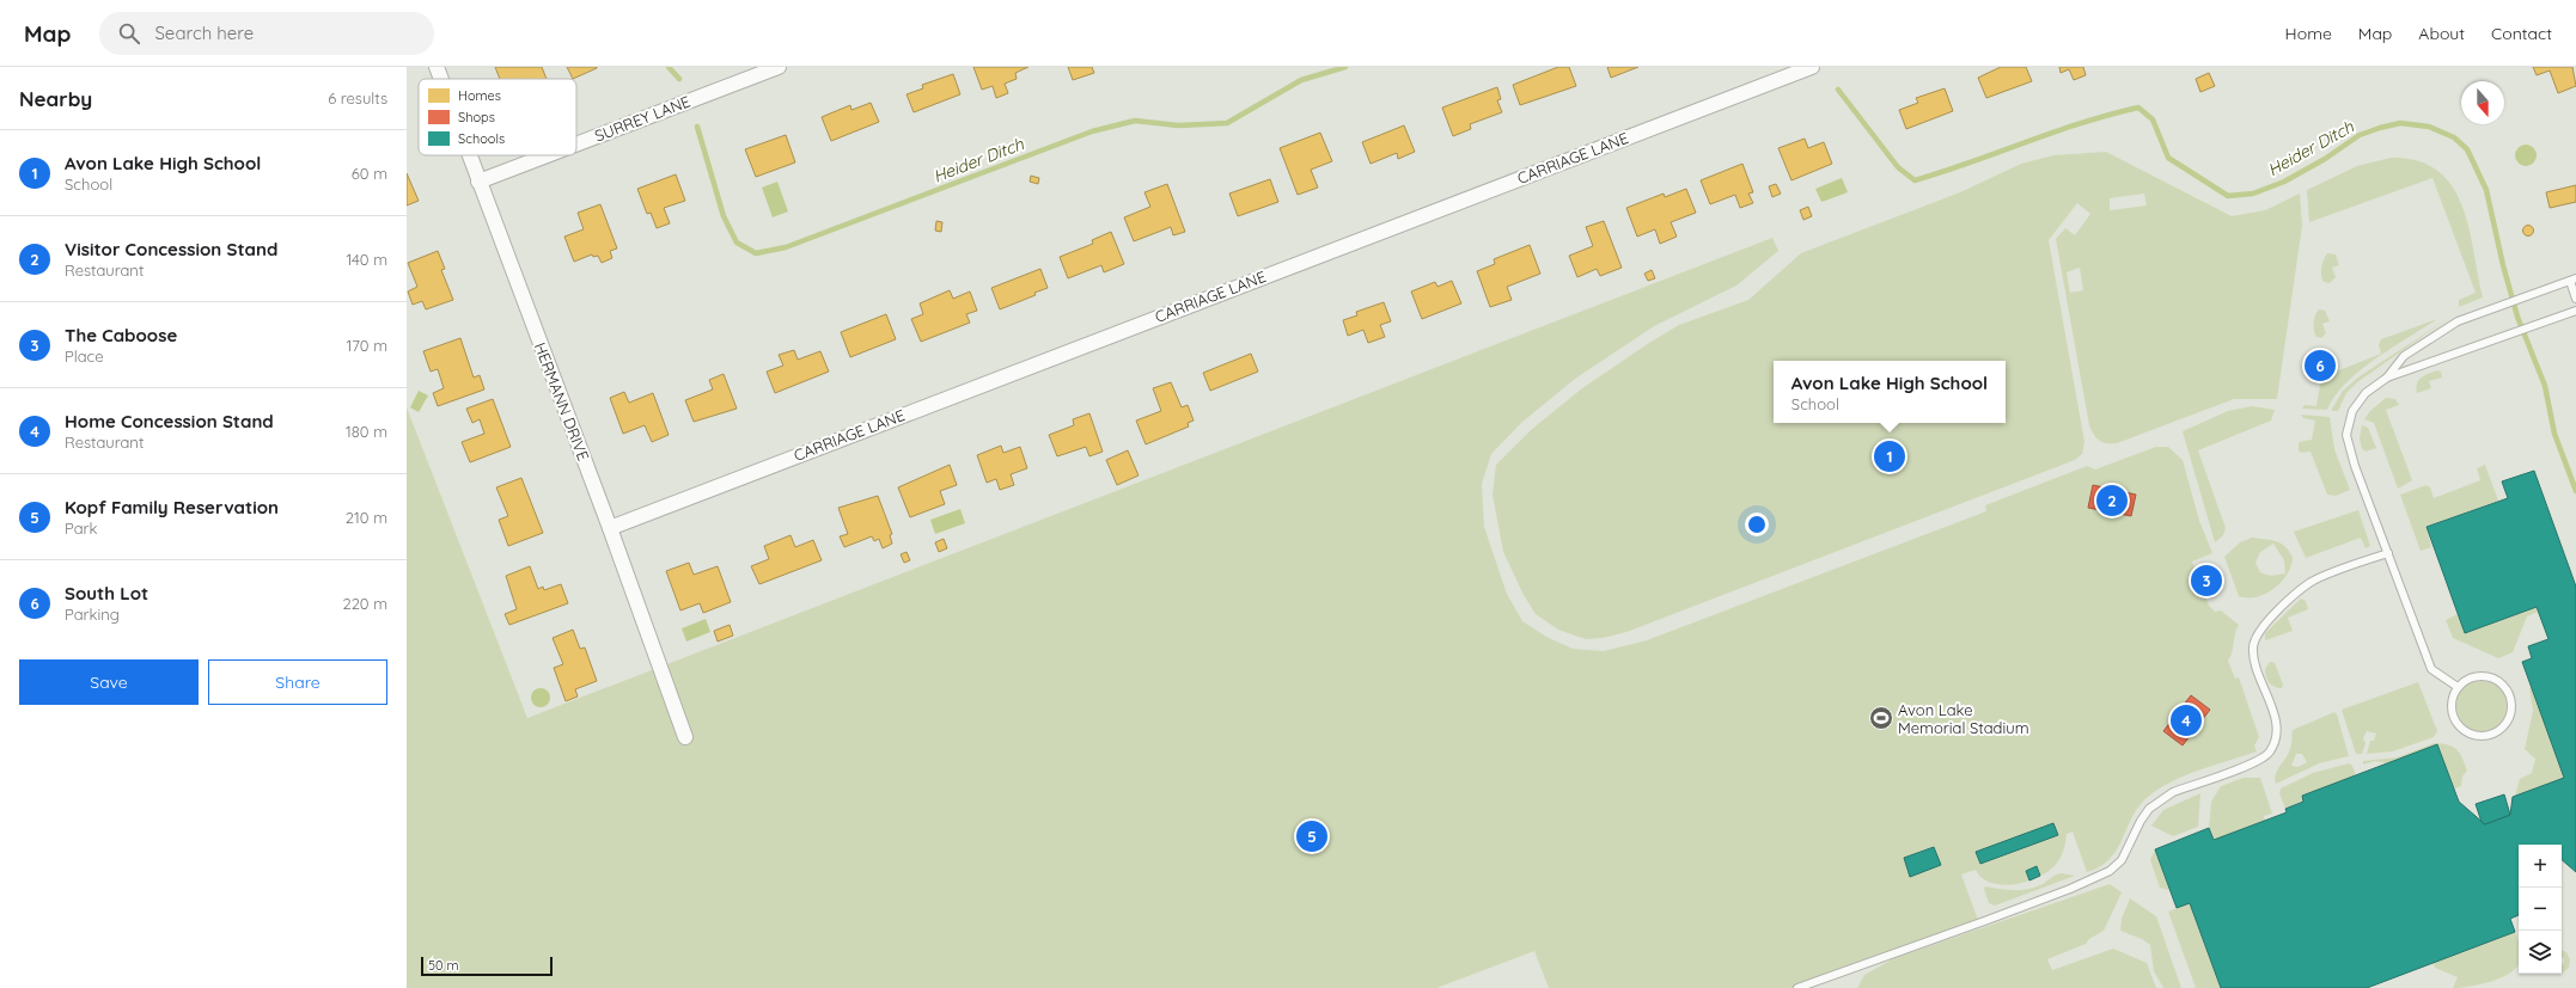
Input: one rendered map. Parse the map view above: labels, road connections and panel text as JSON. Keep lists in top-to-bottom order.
{
  "streets": {
    "street": ["SURREY LANE", "CARRIAGE LANE", "HERMANN DRIVE"]
  },
  "crossings": [
    ["SURREY LANE", "HERMANN DRIVE"],
    ["CARRIAGE LANE", "HERMANN DRIVE"]
  ],
  "water": ["Heider Ditch"],
  "places": {
    "sports": ["Avon Lake Memorial Stadium"]
  },
  "legend": ["Homes", "Shops", "Schools"],
  "scale_bar": "50 m",
  "north": "bottom",
  "page": {
    "header": "Map",
    "search": "Search here",
    "nav": [
      "Home",
      "Map",
      "About",
      "Contact"
    ],
    "heading": ["Nearby", "6 results"],
    "list": [
      {
        "mark": "1",
        "name": "Avon Lake High School",
        "note": "School",
        "value": "60 m"
      },
      {
        "mark": "2",
        "name": "Visitor Concession Stand",
        "note": "Restaurant",
        "value": "140 m"
      },
      {
        "mark": "3",
        "name": "The Caboose",
        "note": "Place",
        "value": "170 m"
      },
      {
        "mark": "4",
        "name": "Home Concession Stand",
        "note": "Restaurant",
        "value": "180 m"
      },
      {
        "mark": "5",
        "name": "Kopf Family Reservation",
        "note": "Park",
        "value": "210 m"
      },
      {
        "mark": "6",
        "name": "South Lot",
        "note": "Parking",
        "value": "220 m"
      }
    ],
    "pins": [
      "6",
      "1",
      "2",
      "3",
      "4",
      "5"
    ],
    "popup": ["Avon Lake High School", "School"],
    "buttons": ["Save", "Share"],
    "map_buttons": ["+", "−"],
    "scale": "50 m"
  }
}
